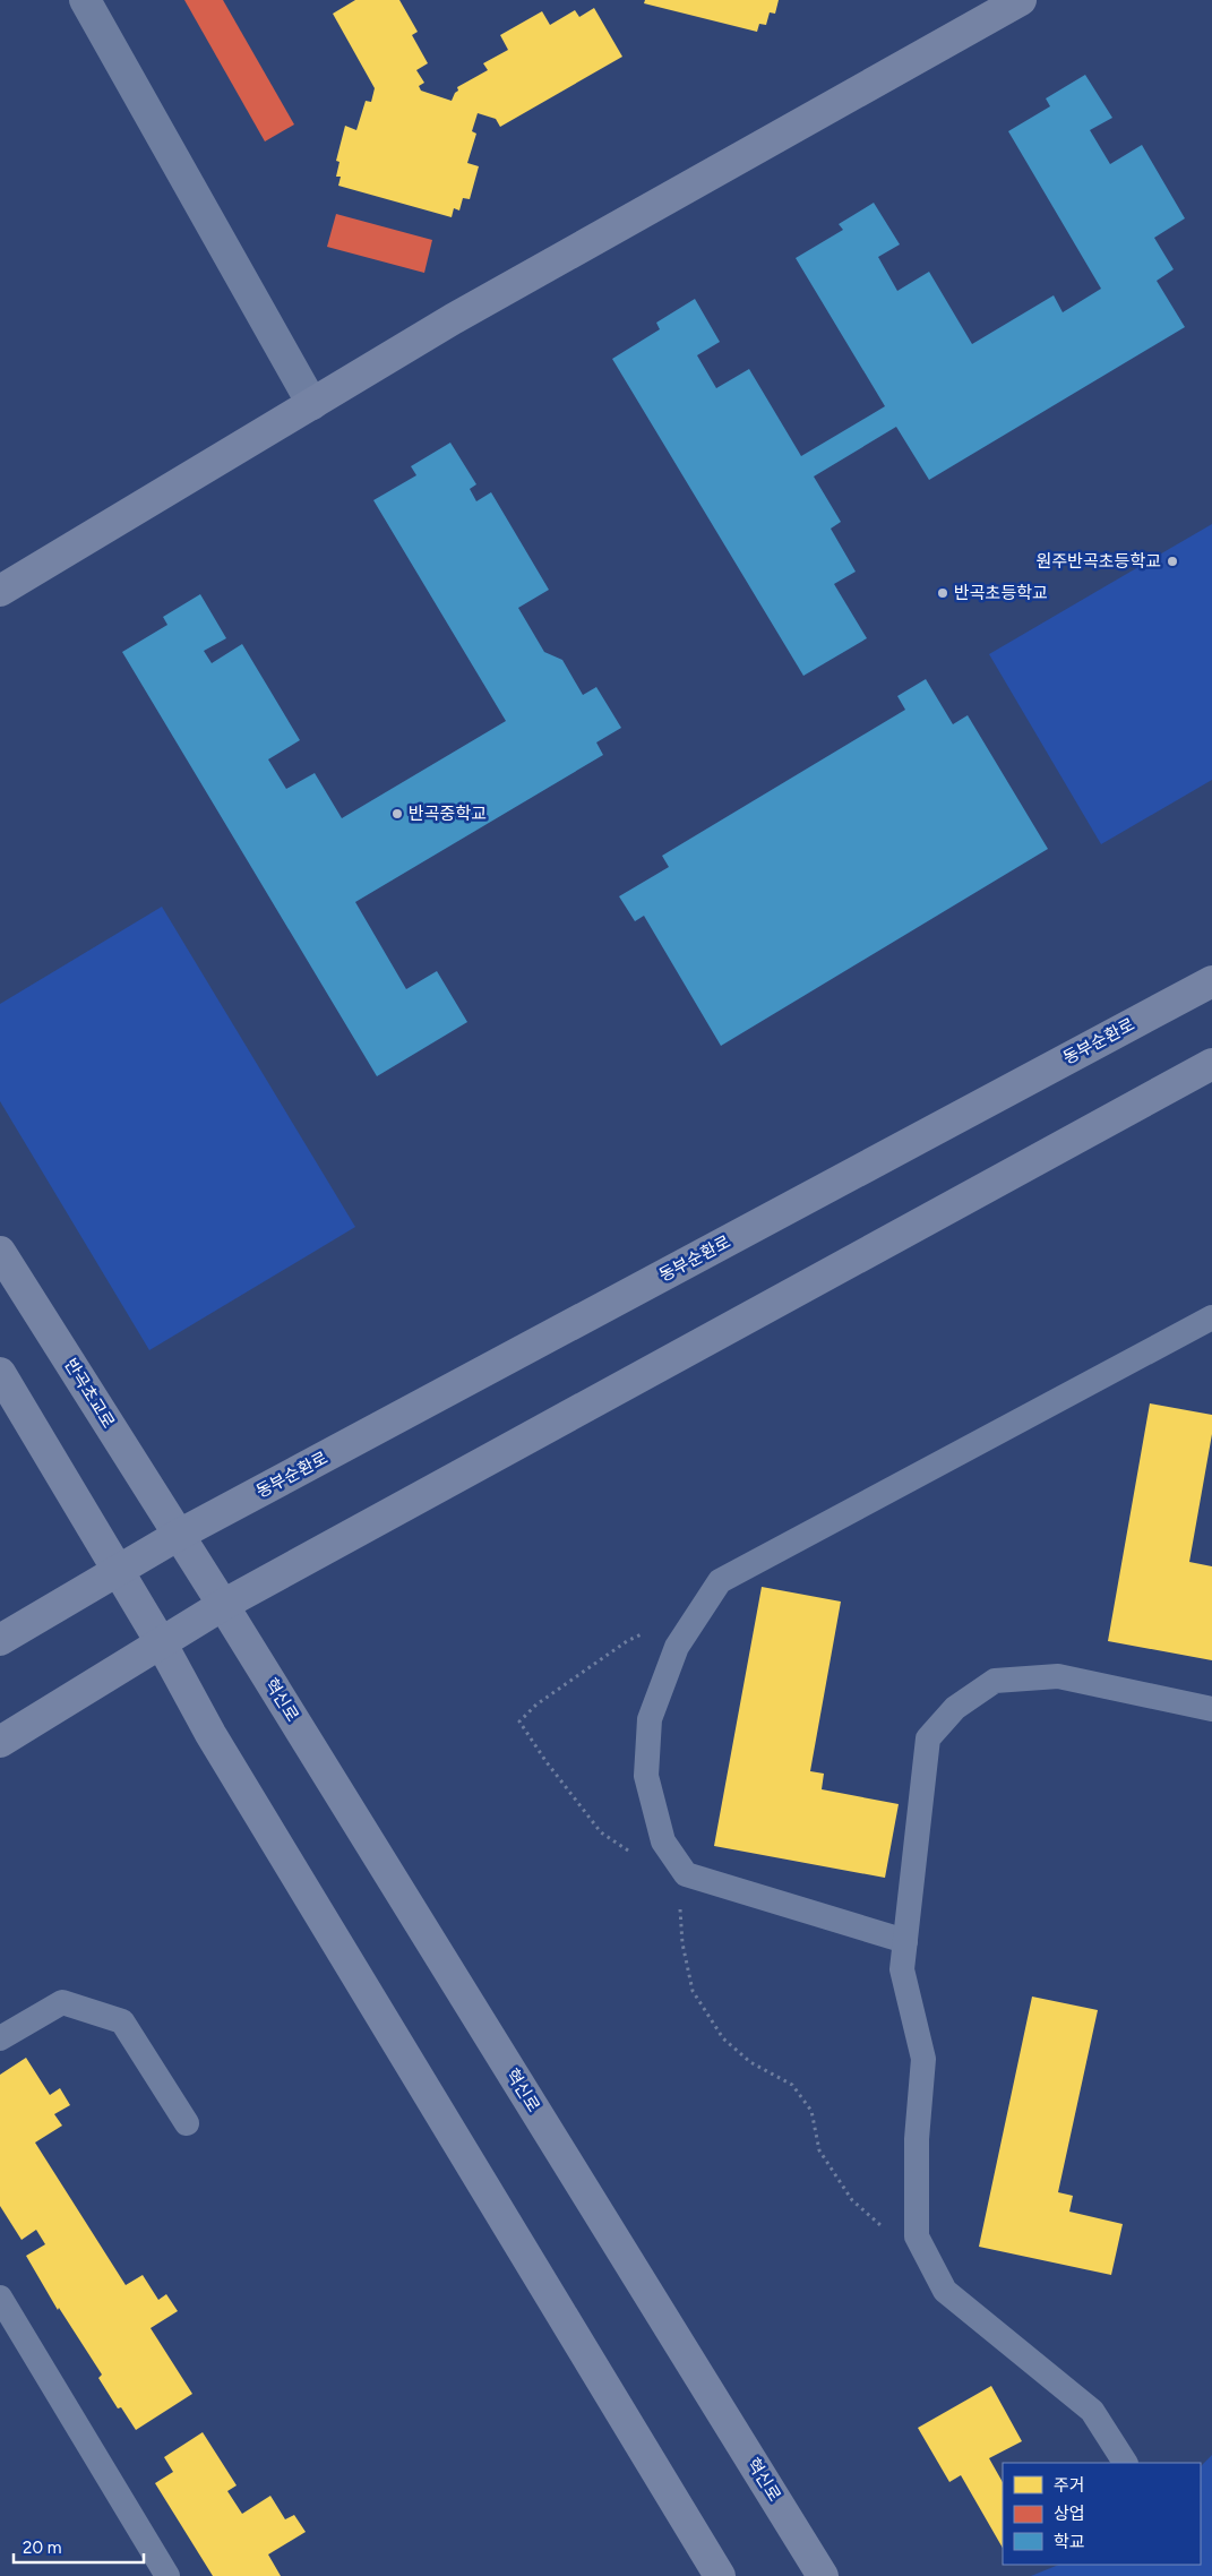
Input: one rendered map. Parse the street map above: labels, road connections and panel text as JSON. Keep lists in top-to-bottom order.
{
  "streets": {
    "street": ["동부순환로", "반곡초교로", "혁신로"]
  },
  "crossings": [
    ["동부순환로", "반곡초교로"],
    ["반곡초교로", "혁신로"]
  ],
  "places": ["원주반곡초등학교", "반곡초등학교", "반곡중학교"],
  "legend": ["주거", "상업", "학교"],
  "scale_bar": "20 m"
}
